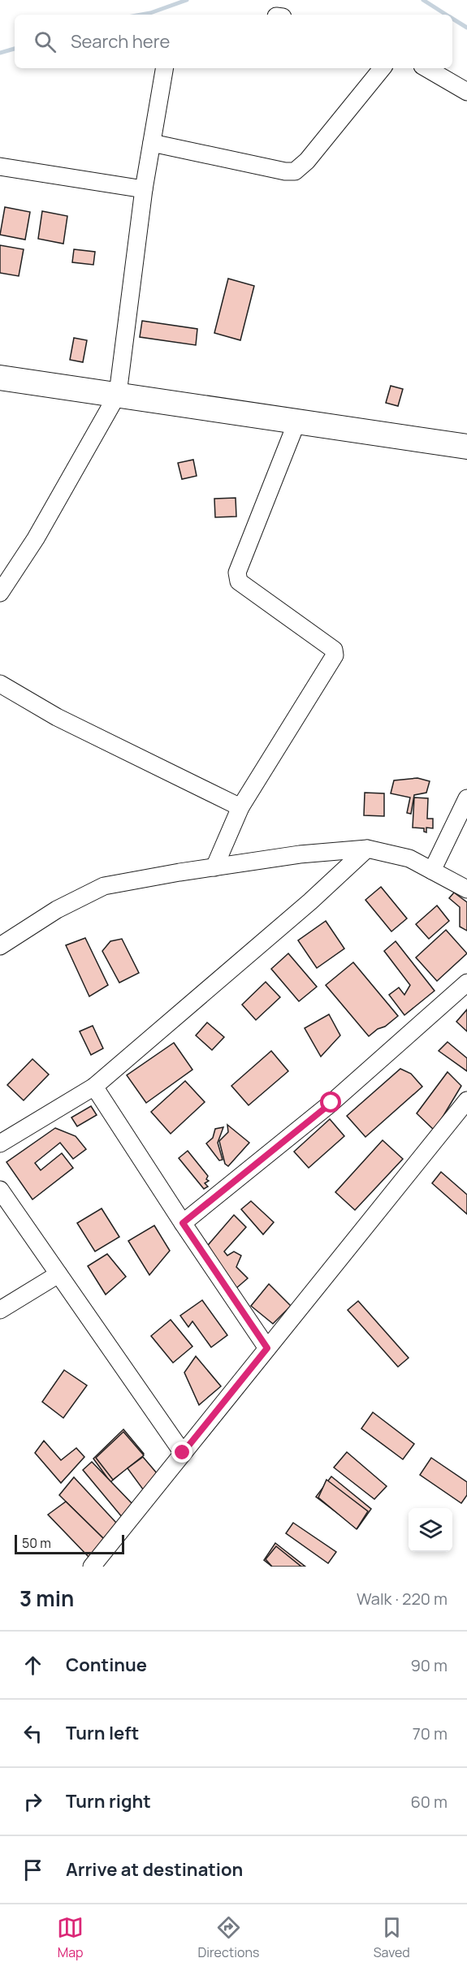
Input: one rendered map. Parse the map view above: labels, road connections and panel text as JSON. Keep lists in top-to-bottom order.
{
  "scale_bar": "50 m",
  "page": {
    "search": "Search here",
    "scale": "50 m",
    "heading": ["3 min", "Walk · 220 m"],
    "list": [
      ["Continue", "90 m"],
      ["Turn left", "70 m"],
      ["Turn right", "60 m"],
      "Arrive at destination"
    ],
    "nav": ["Map", "Directions", "Saved"]
  }
}
